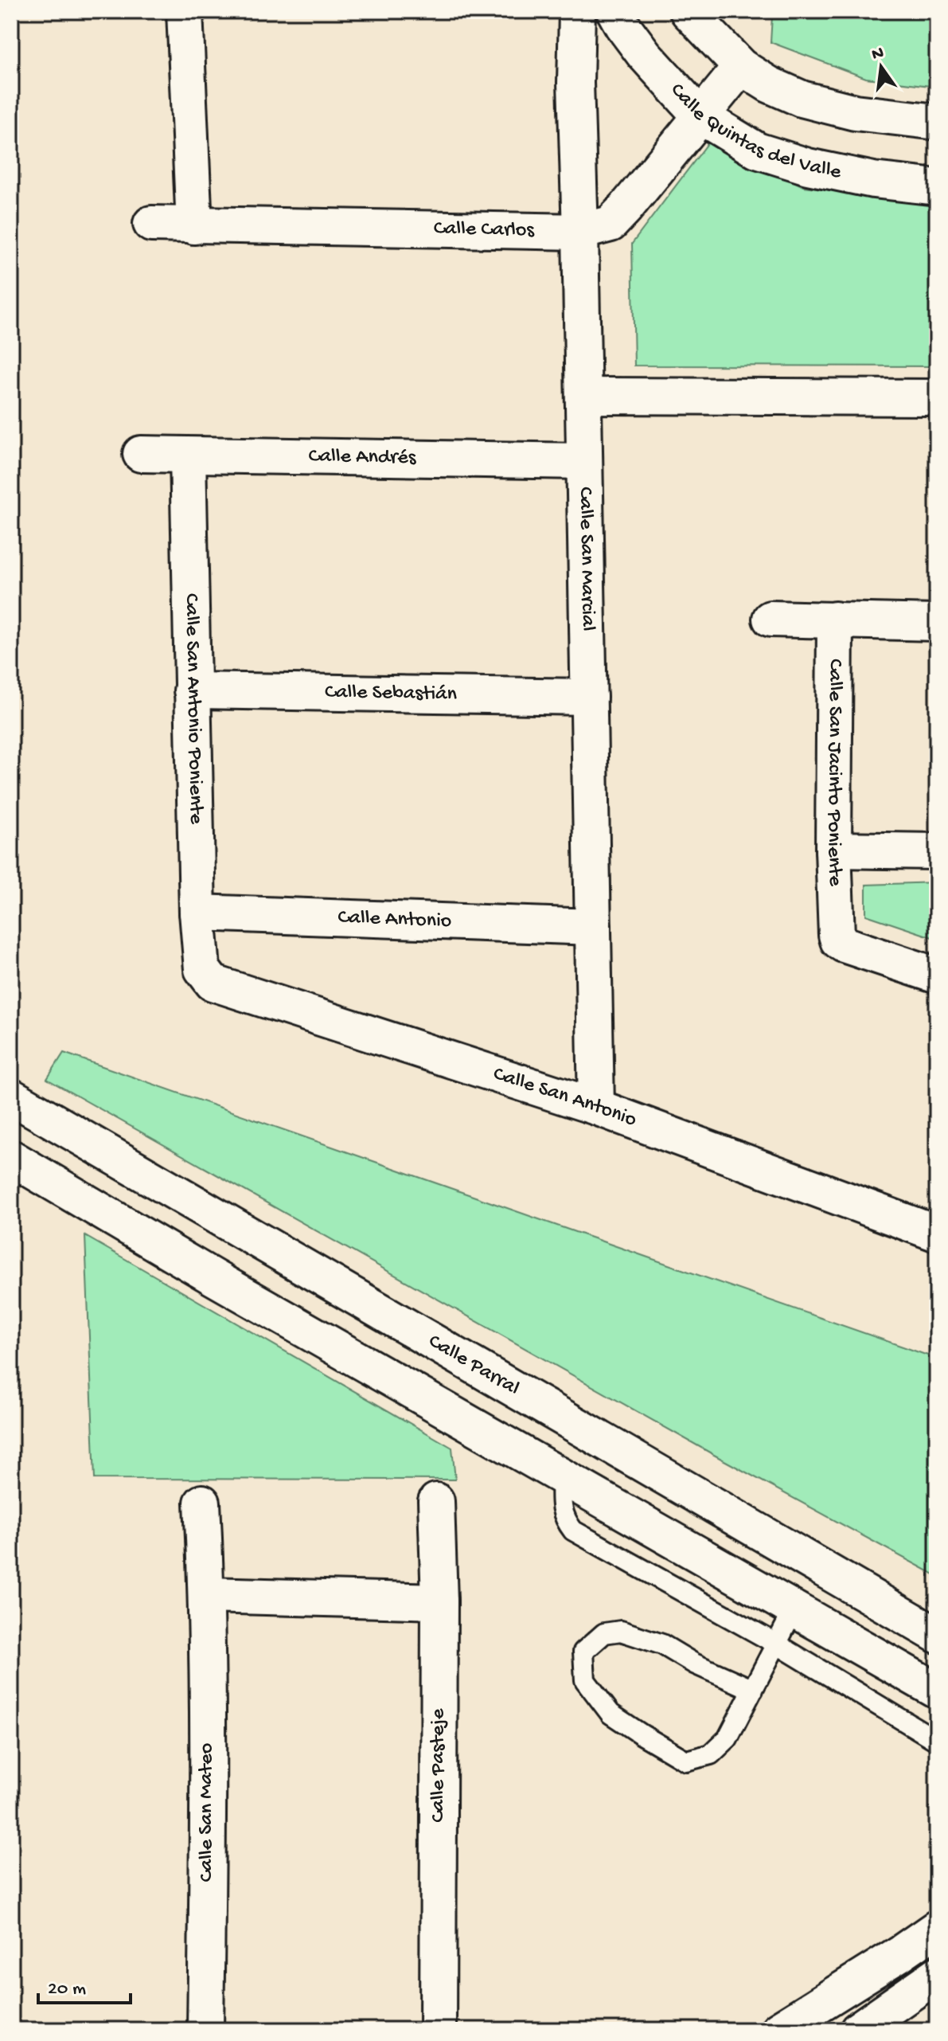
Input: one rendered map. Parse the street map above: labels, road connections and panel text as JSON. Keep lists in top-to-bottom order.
{
  "streets": {
    "street": [
      "Calle Quintas del Valle",
      "Calle Carlos",
      "Calle Andrés",
      "Calle San Marcial",
      "Calle Sebastián",
      "Calle San Antonio Poniente",
      "Calle San Jacinto Poniente",
      "Calle Antonio",
      "Calle San Antonio",
      "Calle Parral",
      "Calle Pasteje",
      "Calle San Mateo"
    ]
  },
  "crossings": [
    ["Calle Quintas del Valle", "Calle Carlos"],
    ["Calle Carlos", "Calle San Marcial"],
    ["Calle Andrés", "Calle San Marcial"],
    ["Calle Andrés", "Calle San Antonio Poniente"],
    ["Calle San Marcial", "Calle Sebastián"],
    ["Calle San Marcial", "Calle Antonio"],
    ["Calle San Marcial", "Calle San Antonio"],
    ["Calle Sebastián", "Calle San Antonio Poniente"],
    ["Calle San Antonio Poniente", "Calle Antonio"],
    ["Calle San Antonio Poniente", "Calle San Antonio"]
  ],
  "scale_bar": "20 m",
  "north": "top"
}
